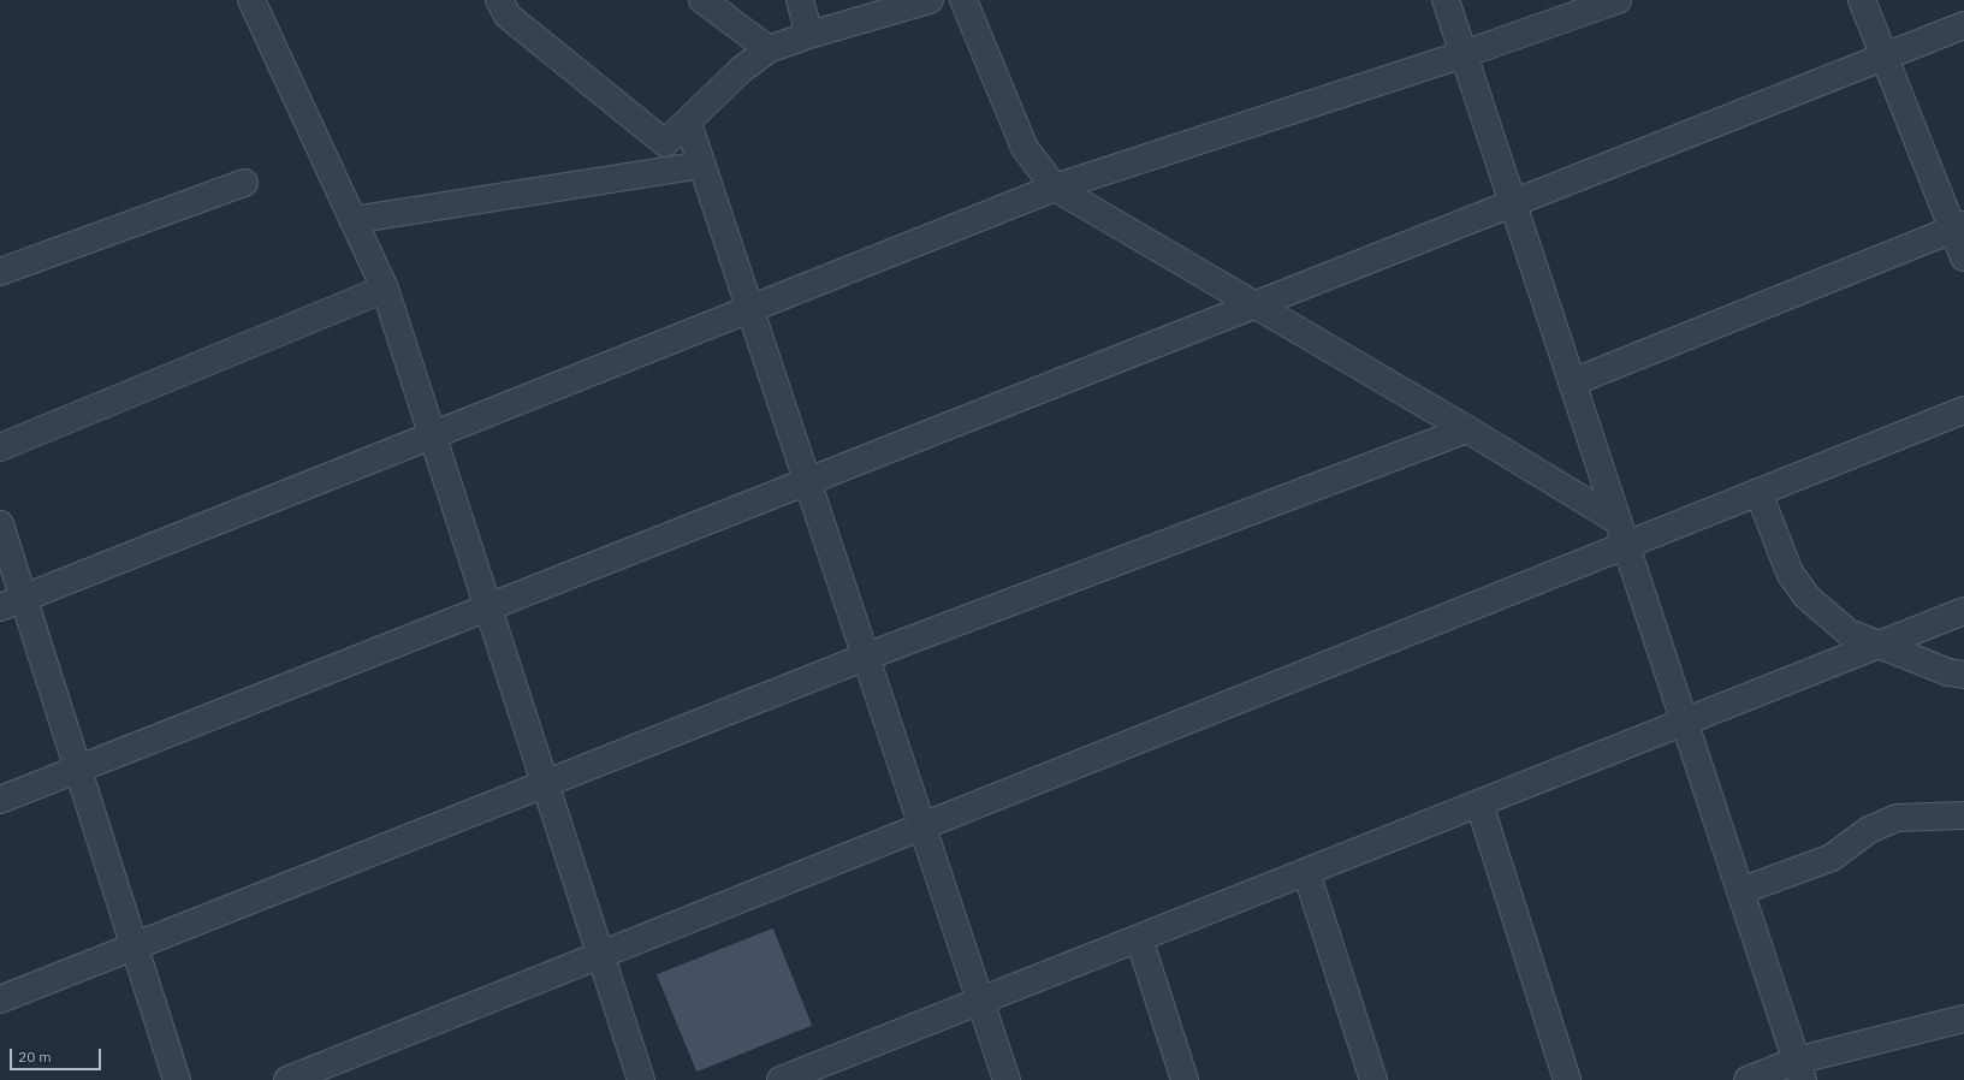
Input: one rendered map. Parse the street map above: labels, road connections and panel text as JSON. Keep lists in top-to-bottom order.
{
  "scale_bar": "20 m"
}
